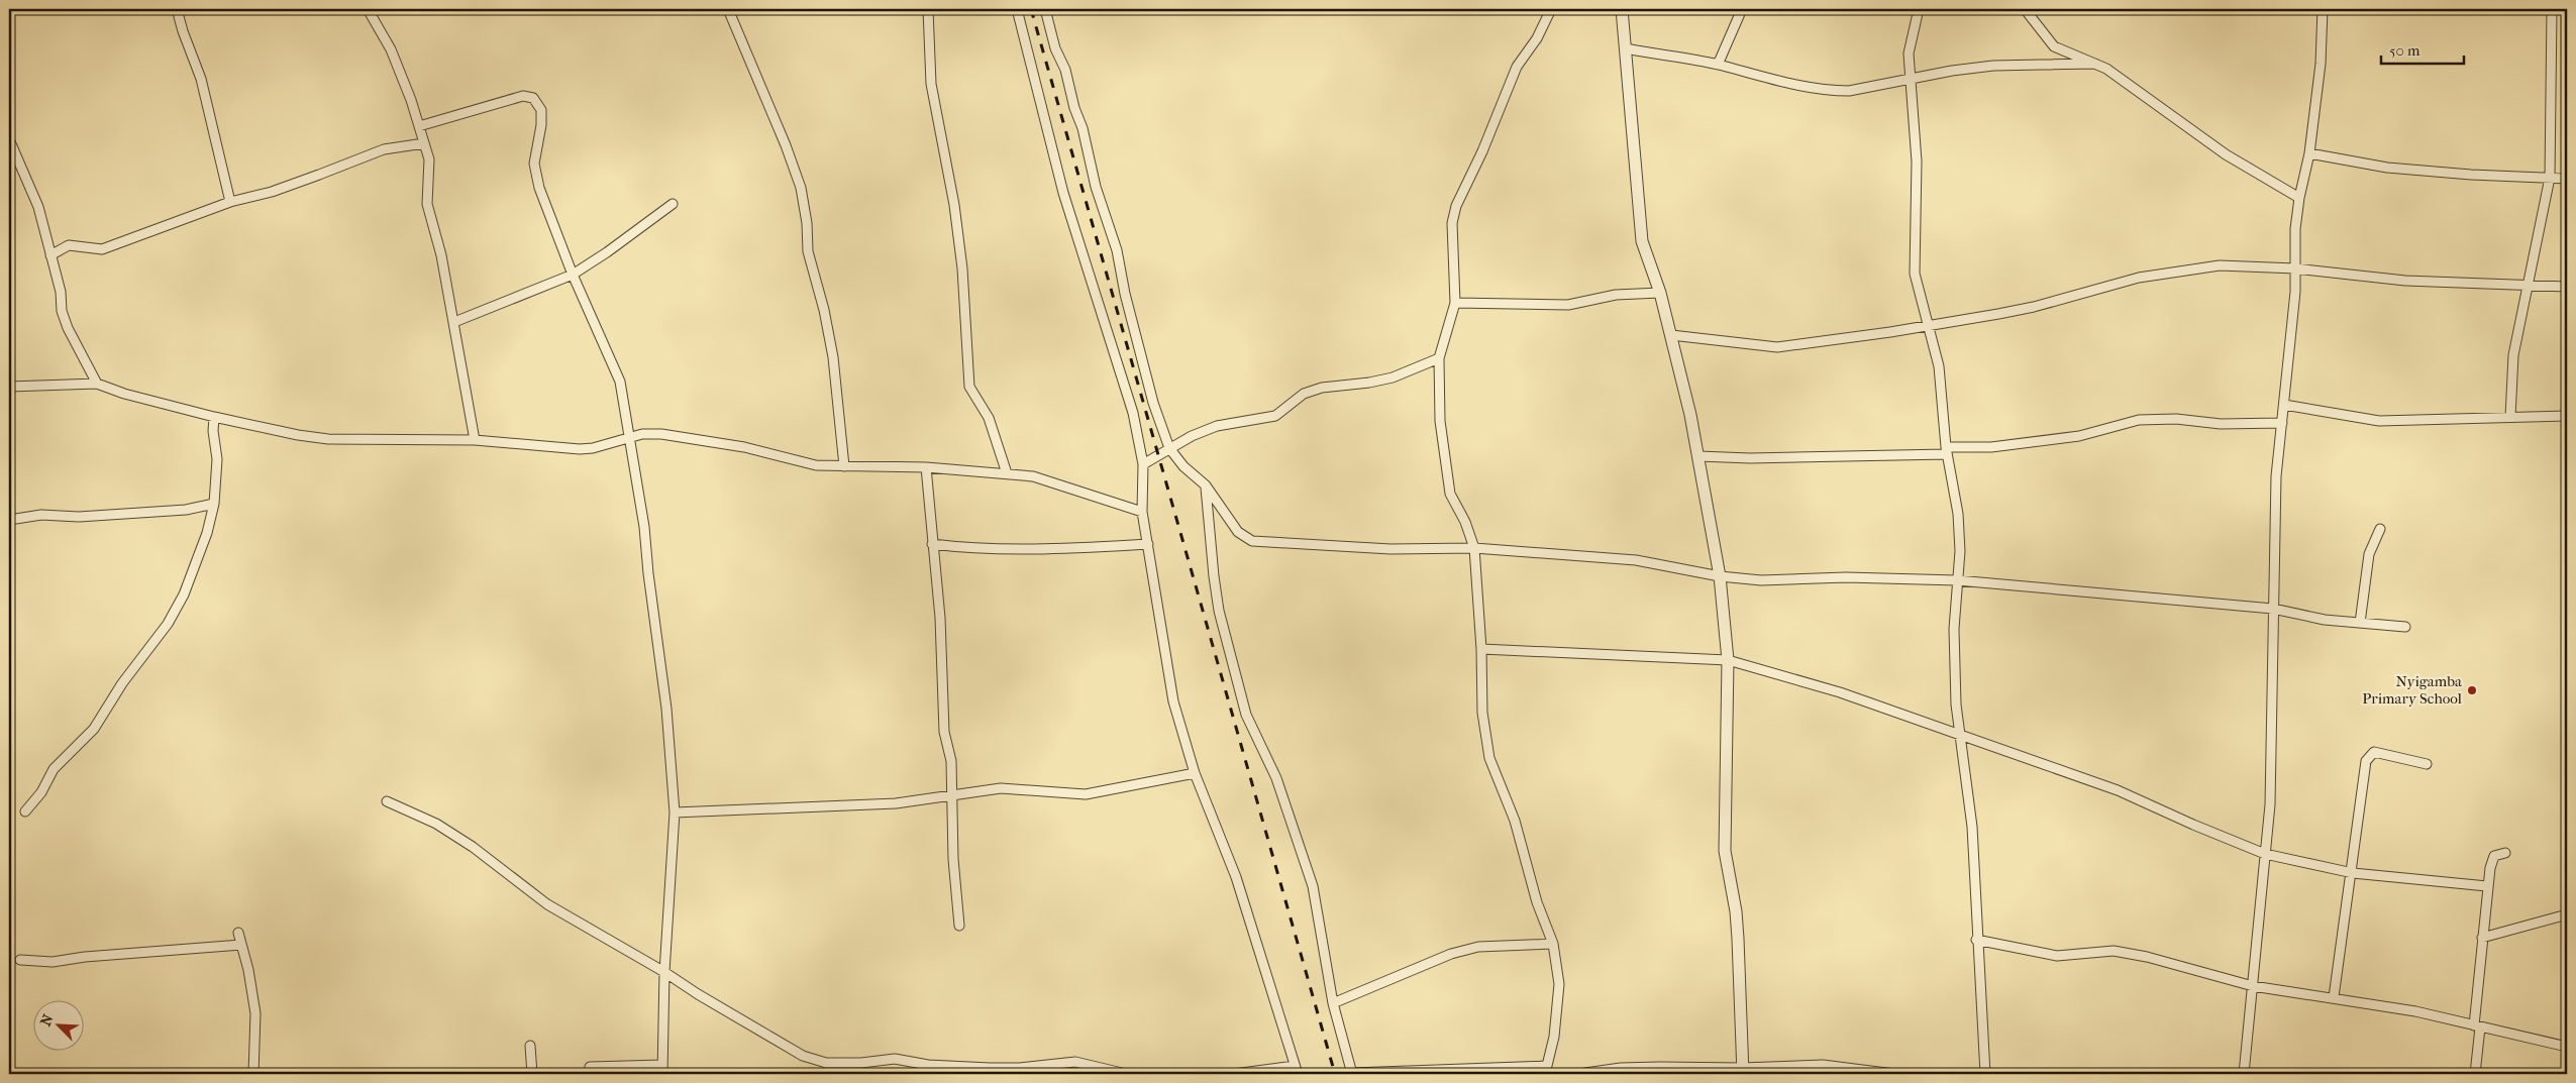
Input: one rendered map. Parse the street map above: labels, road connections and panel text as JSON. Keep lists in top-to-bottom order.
{
  "places": ["Nyigamba Primary School"],
  "scale_bar": "50 m",
  "north": "top left"
}
